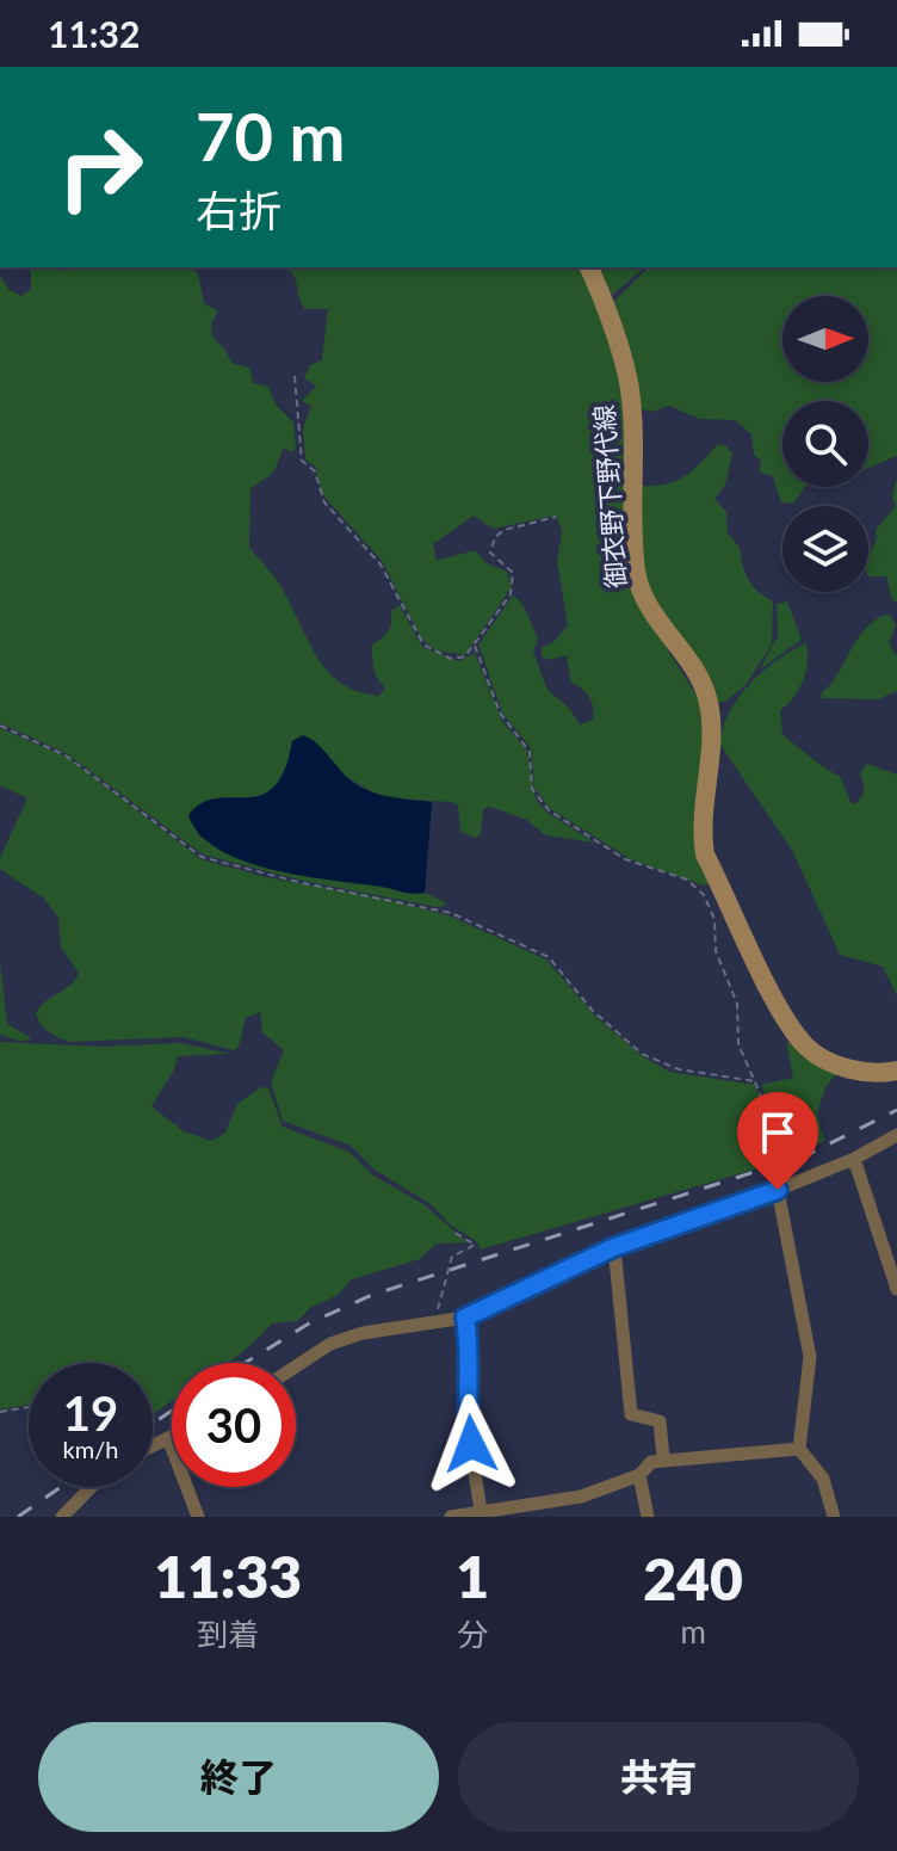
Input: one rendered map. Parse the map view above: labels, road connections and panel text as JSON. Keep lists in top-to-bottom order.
{
  "streets": {
    "main road": ["御衣野下野代線"]
  },
  "north": "right",
  "page": {
    "status": "11:32",
    "turn": ["70 m", "右折"],
    "speed": "19 km/h",
    "limit": "30",
    "eta": [
      "11:33",
      "到着",
      "1",
      "分",
      "240",
      "m"
    ],
    "buttons": ["終了", "共有"]
  }
}
